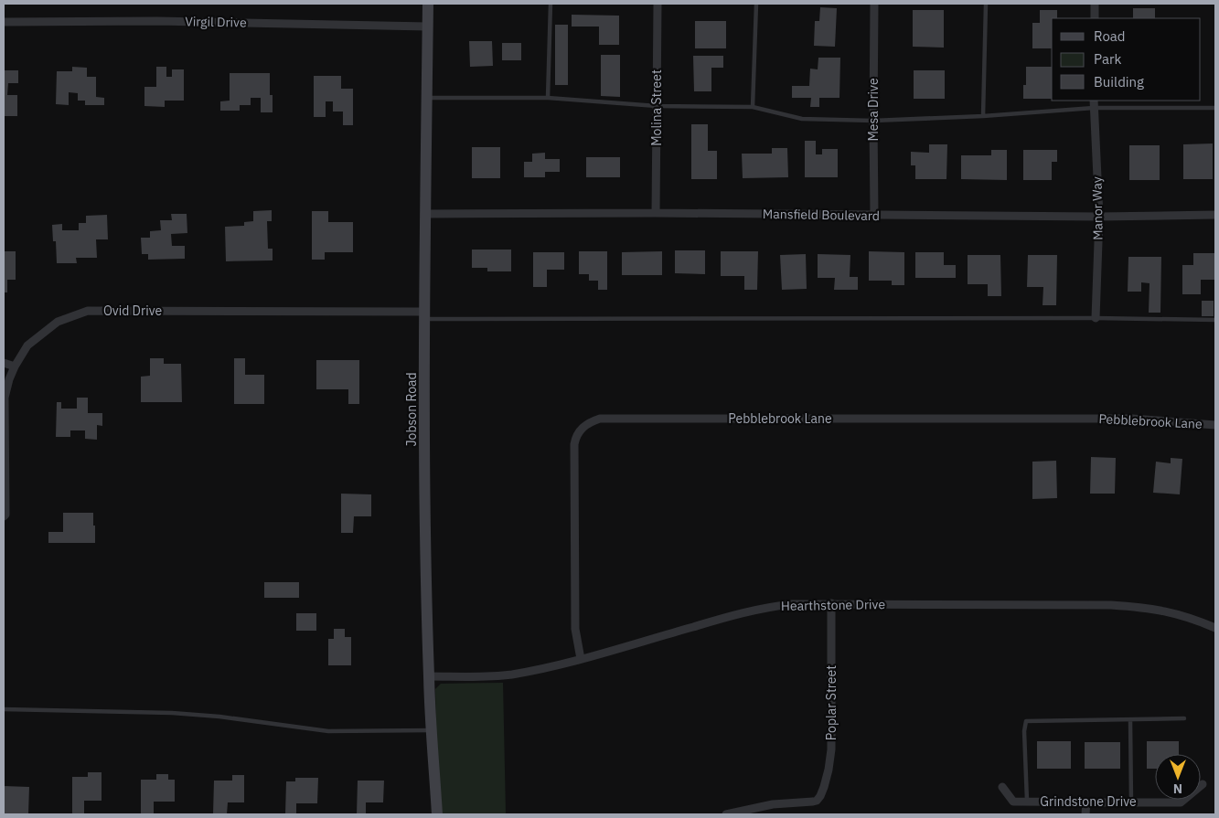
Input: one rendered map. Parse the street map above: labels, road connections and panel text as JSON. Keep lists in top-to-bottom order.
{
  "streets": {
    "street": [
      "Virgil Drive",
      "Molina Street",
      "Mesa Drive",
      "Manor Way",
      "Mansfield Boulevard",
      "Ovid Drive",
      "Jobson Road",
      "Pebblebrook Lane",
      "Hearthstone Drive",
      "Poplar Street",
      "Grindstone Drive"
    ]
  },
  "crossings": [
    ["Virgil Drive", "Jobson Road"],
    ["Molina Street", "Mansfield Boulevard"],
    ["Mesa Drive", "Mansfield Boulevard"],
    ["Manor Way", "Mansfield Boulevard"],
    ["Mansfield Boulevard", "Jobson Road"],
    ["Ovid Drive", "Jobson Road"],
    ["Jobson Road", "Hearthstone Drive"],
    ["Pebblebrook Lane", "Hearthstone Drive"],
    ["Hearthstone Drive", "Poplar Street"]
  ],
  "legend": ["Road", "Park", "Building"],
  "north": "bottom"
}
